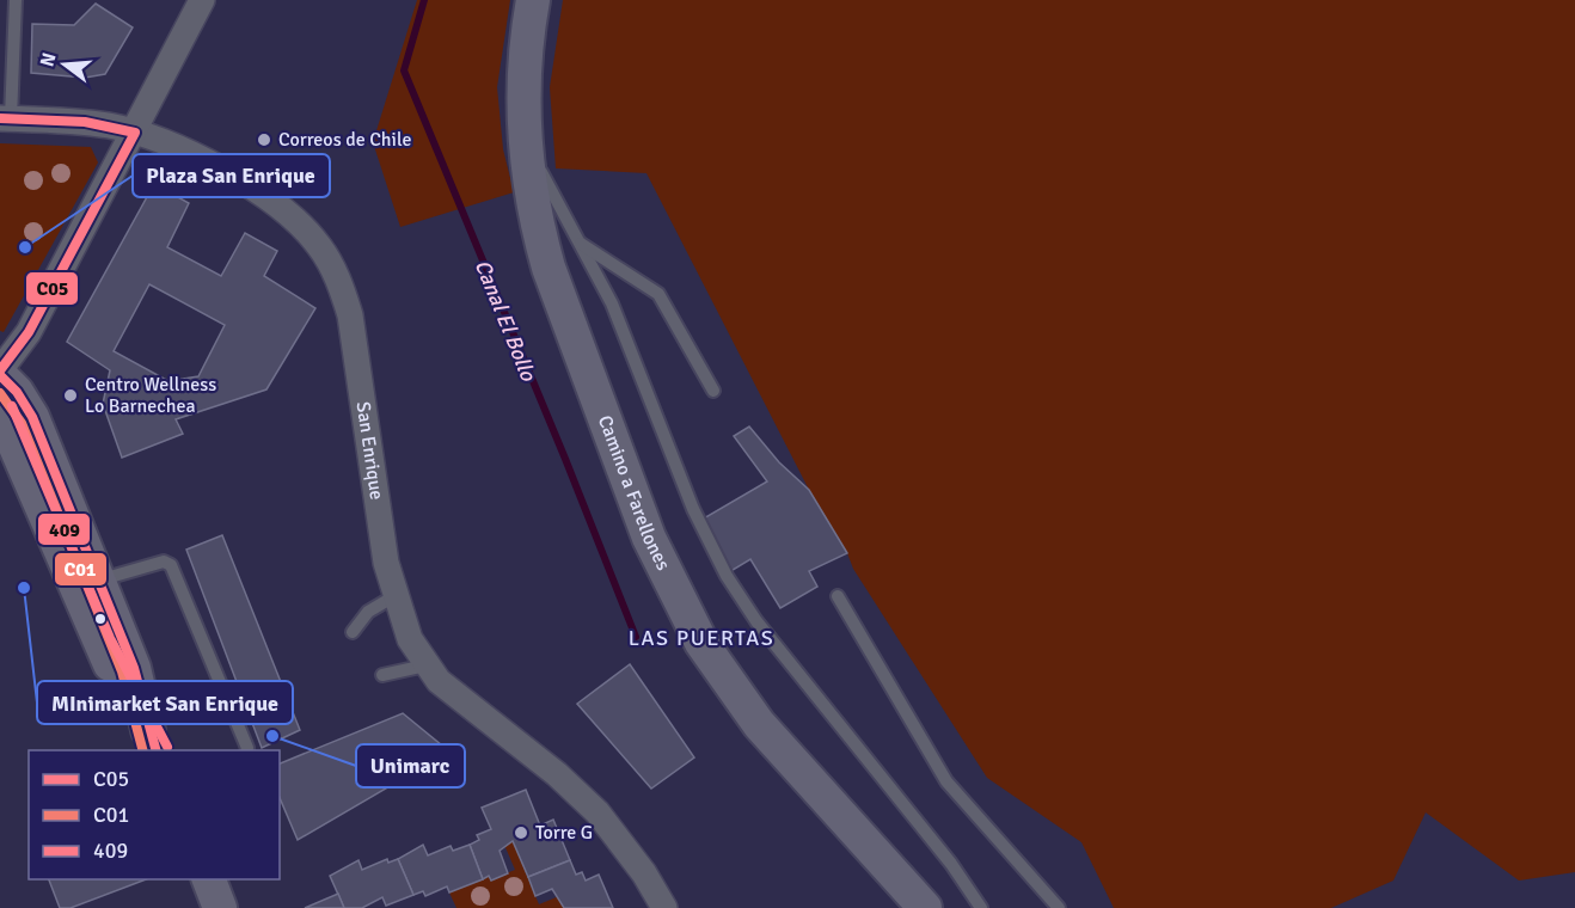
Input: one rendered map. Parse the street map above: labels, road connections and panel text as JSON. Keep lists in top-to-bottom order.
{
  "streets": {
    "main road": ["Camino a Farellones"],
    "street": ["San Enrique"]
  },
  "districts": ["LAS PUERTAS"],
  "water": ["Canal El Bollo"],
  "places": [
    "Correos de Chile",
    "Plaza San Enrique",
    "Centro Wellness Lo Barnechea",
    "MInimarket San Enrique",
    "Unimarc",
    "Torre G"
  ],
  "lines": ["transit line C05", "transit line C01", "transit line 409"],
  "legend": ["C05", "C01", "409"],
  "north": "left"
}
